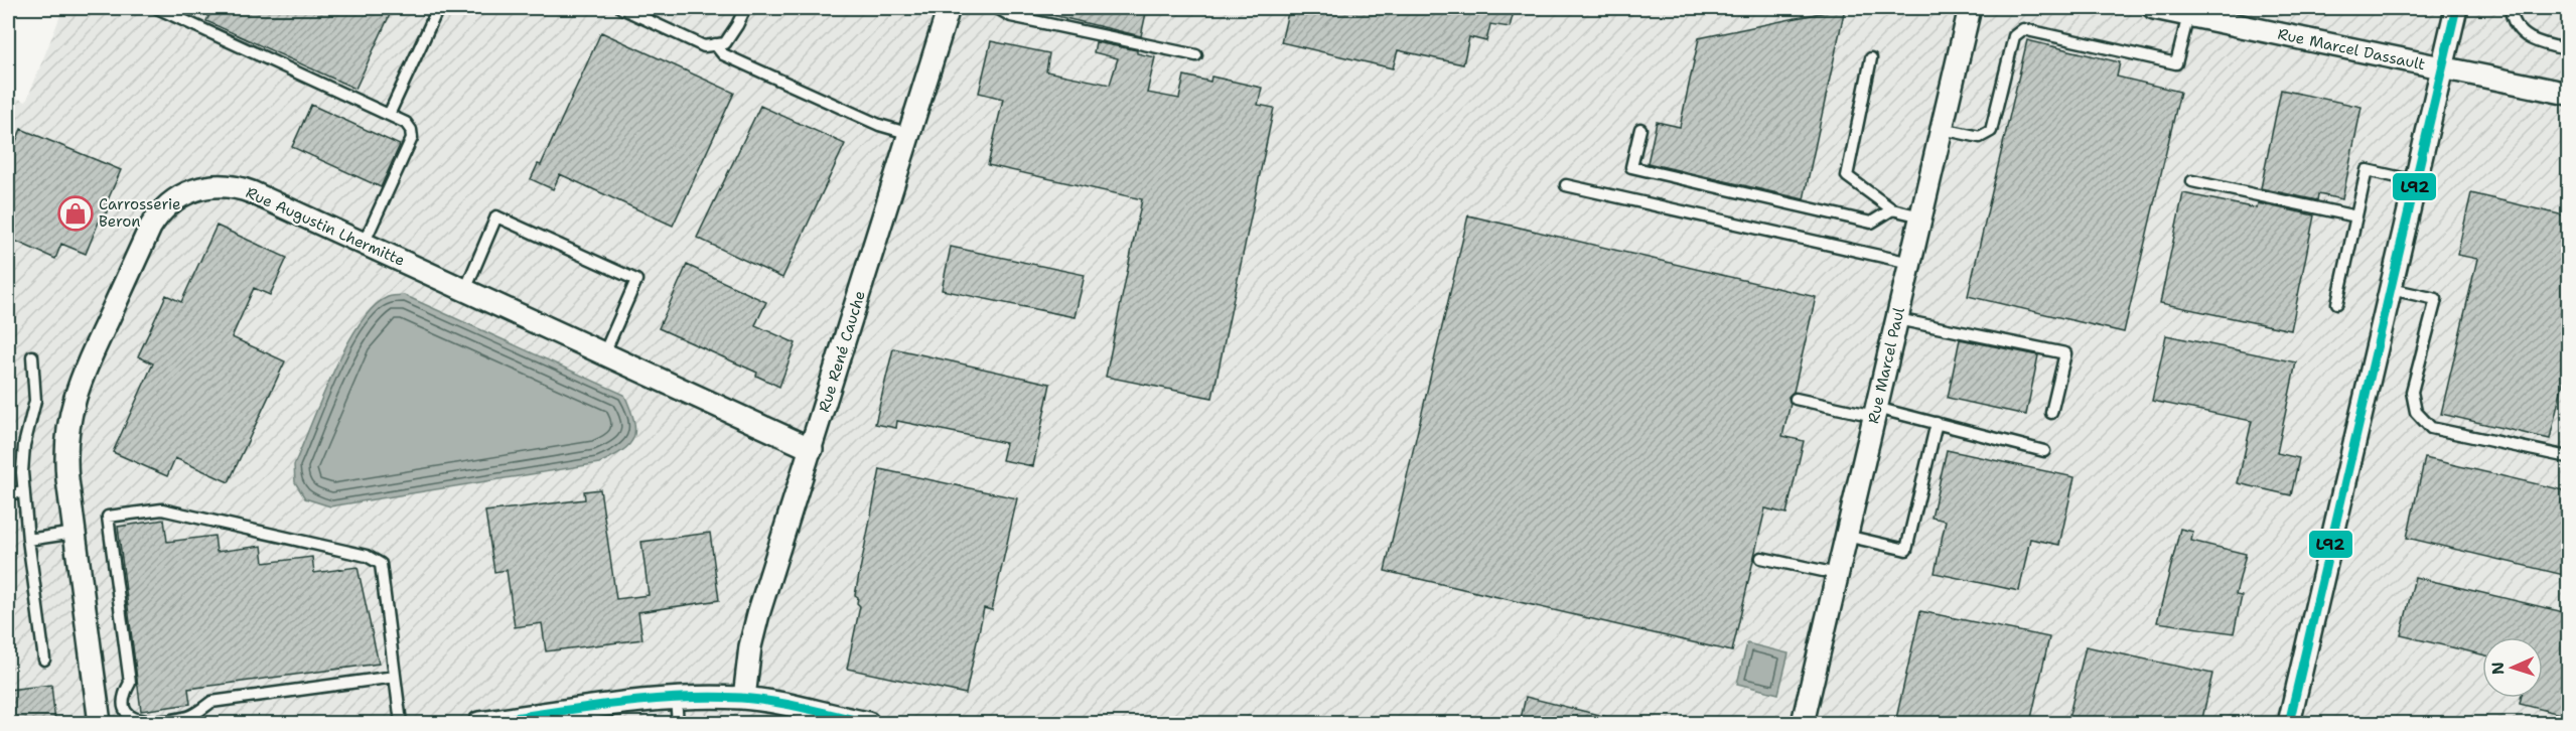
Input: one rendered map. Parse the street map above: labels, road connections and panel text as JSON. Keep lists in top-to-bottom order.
{
  "streets": {
    "street": [
      "Rue Marcel Dassault",
      "Rue Augustin Lhermitte",
      "Rue René Cauche",
      "Rue Marcel Paul"
    ]
  },
  "crossings": [
    ["Rue Augustin Lhermitte", "Rue René Cauche"]
  ],
  "places": {
    "shop": ["Carrosserie Beron"]
  },
  "lines": ["transit line L92"],
  "north": "left"
}
